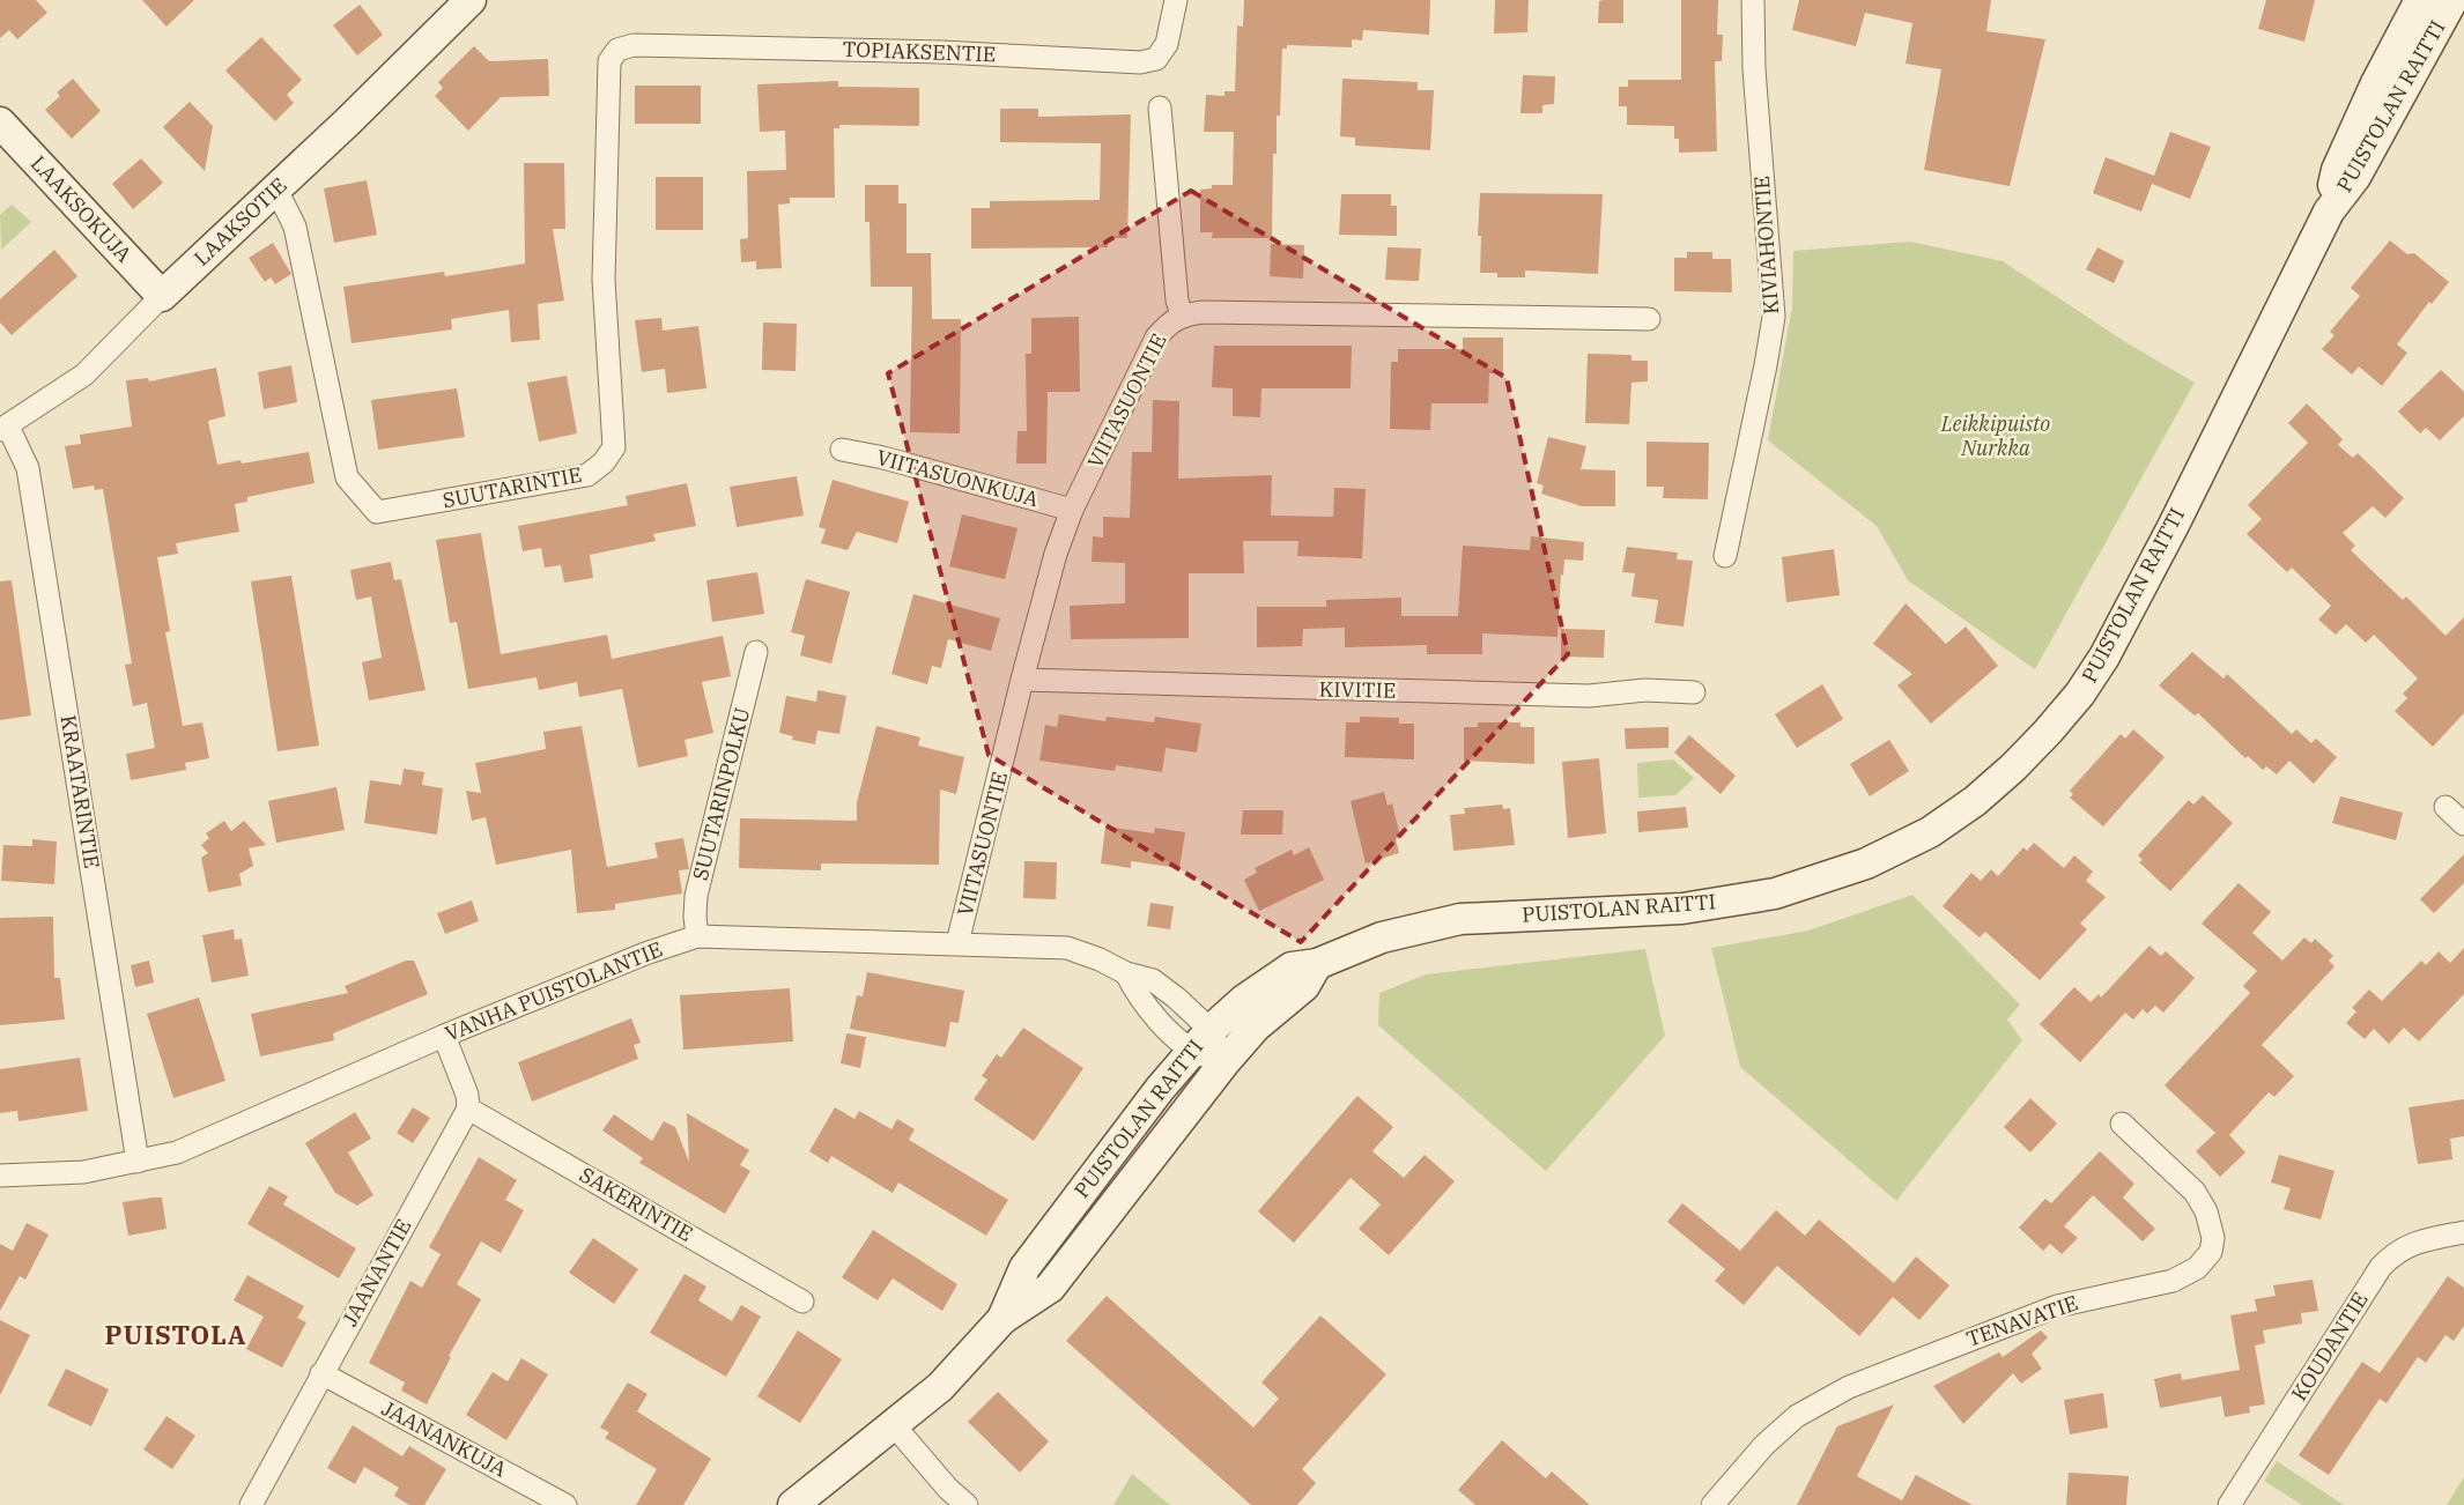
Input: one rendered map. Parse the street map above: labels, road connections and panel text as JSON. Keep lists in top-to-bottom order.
{
  "streets": {
    "main road": ["PUISTOLAN RAITTI", "LAAKSOKUJA", "LAAKSOTIE"],
    "street": [
      "TOPIAKSENTIE",
      "KIVIAHONTIE",
      "VIITASUONTIE",
      "VIITASUONKUJA",
      "SUUTARINTIE",
      "KIVITIE",
      "KRAATARINTIE",
      "SUUTARINPOLKU",
      "VANHA PUISTOLANTIE",
      "SAKERINTIE",
      "JAANANTIE",
      "TENAVATIE",
      "KOUDANTIE",
      "JAANANKUJA"
    ]
  },
  "crossings": [
    ["TOPIAKSENTIE", "SUUTARINTIE"],
    ["PUISTOLAN RAITTI", "VANHA PUISTOLANTIE"],
    ["LAAKSOKUJA", "LAAKSOTIE"],
    ["LAAKSOTIE", "SUUTARINTIE"],
    ["LAAKSOTIE", "KRAATARINTIE"],
    ["VIITASUONTIE", "VIITASUONKUJA"],
    ["VIITASUONTIE", "KIVITIE"],
    ["VIITASUONTIE", "VANHA PUISTOLANTIE"],
    ["KRAATARINTIE", "VANHA PUISTOLANTIE"],
    ["SUUTARINPOLKU", "VANHA PUISTOLANTIE"],
    ["SAKERINTIE", "JAANANTIE"],
    ["JAANANTIE", "JAANANKUJA"]
  ],
  "districts": ["PUISTOLA"],
  "parks": ["Leikkipuisto Nurkka"]
}
